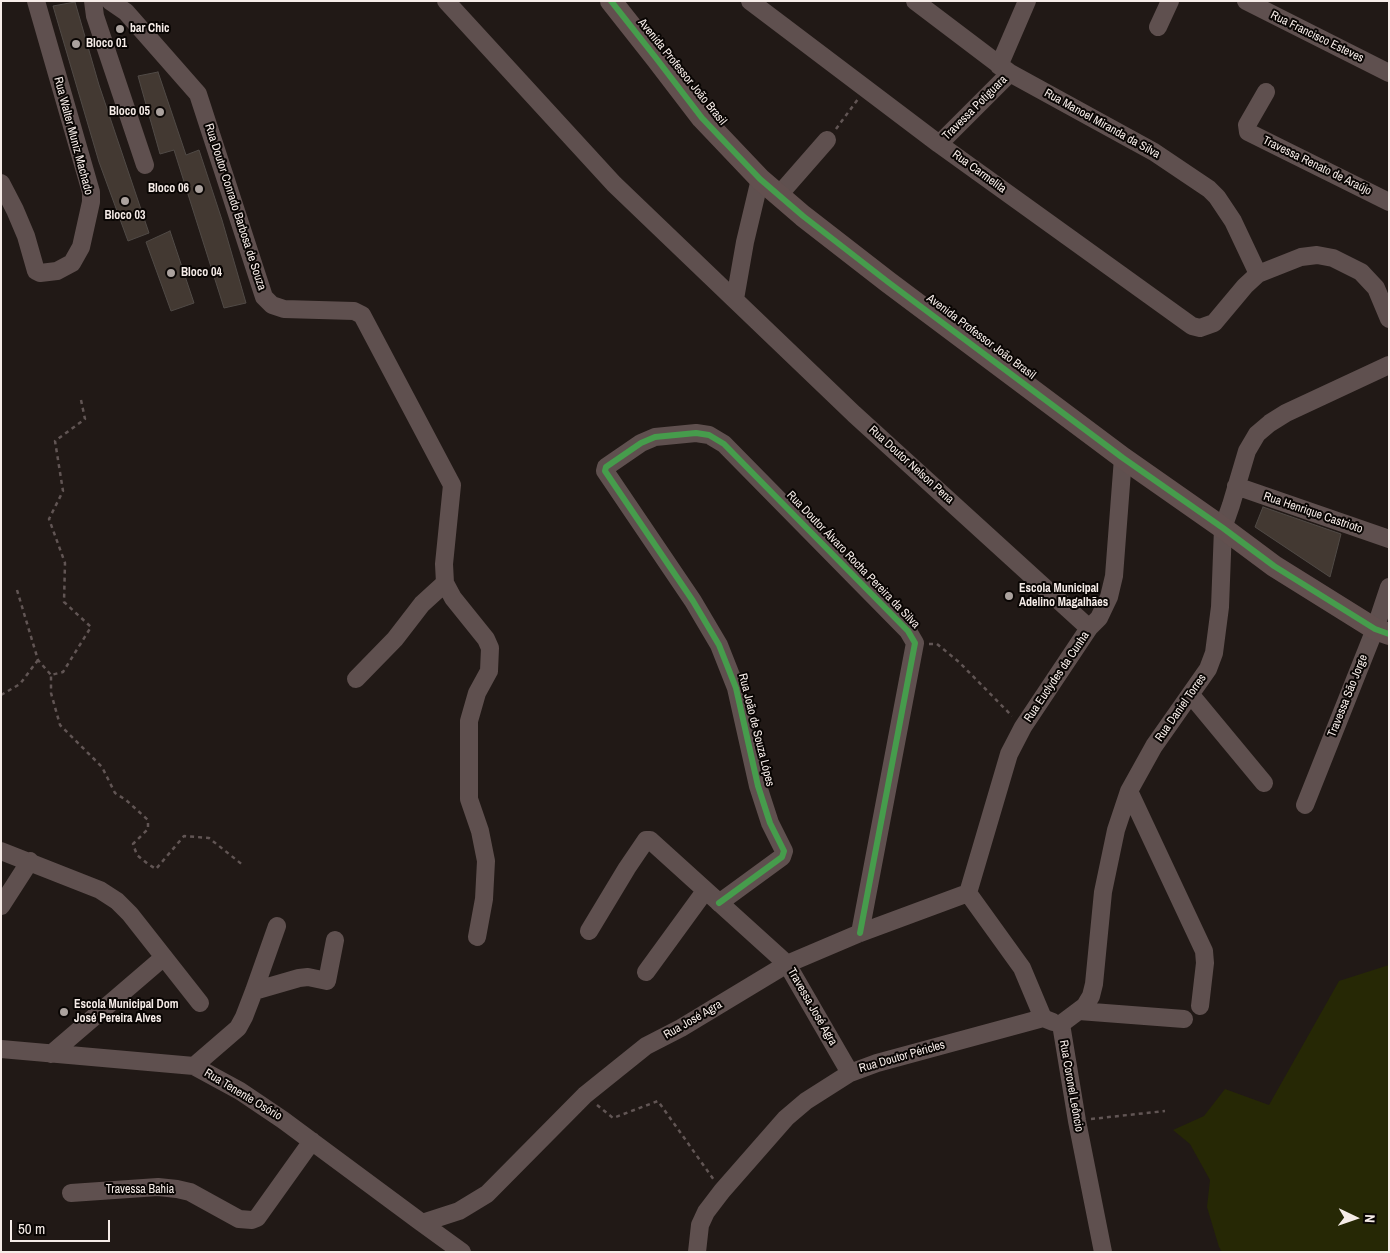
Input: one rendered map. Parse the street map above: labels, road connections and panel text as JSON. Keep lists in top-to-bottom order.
{
  "streets": {
    "main road": ["Avenida Professor João Brasil"],
    "street": [
      "Rua Francisco Esteves",
      "Travessa Potiguara",
      "Rua Manoel Miranda da Silva",
      "Rua Walter Muniz Machado",
      "Travessa Renato de Araújo",
      "Rua Carmelita",
      "Rua Doutor Conrado Barbosa de Souza",
      "Rua Doutor Nelson Pena",
      "Rua Henrique Castrioto",
      "Rua Doutor Álvaro Rocha Pereira da Silva",
      "Rua Euclydes da Cunha",
      "Travessa São Jorge",
      "Rua Daniel Torres",
      "Rua João de Souza Lópes",
      "Travessa José Agra",
      "Rua José Agra",
      "Rua Doutor Péricles",
      "Rua Coronel Leôncio",
      "Rua Tenente Osório",
      "Travessa Bahia"
    ]
  },
  "crossings": [
    ["Avenida Professor João Brasil", "Rua Euclydes da Cunha"],
    ["Avenida Professor João Brasil", "Travessa São Jorge"],
    ["Avenida Professor João Brasil", "Rua Daniel Torres"],
    ["Travessa Potiguara", "Rua Manoel Miranda da Silva"],
    ["Travessa Potiguara", "Rua Carmelita"],
    ["Rua Manoel Miranda da Silva", "Rua Carmelita"],
    ["Rua Doutor Nelson Pena", "Rua Euclydes da Cunha"],
    ["Rua Henrique Castrioto", "Rua Daniel Torres"],
    ["Rua Doutor Álvaro Rocha Pereira da Silva", "Rua João de Souza Lópes"],
    ["Rua Doutor Álvaro Rocha Pereira da Silva", "Rua José Agra"],
    ["Rua Euclydes da Cunha", "Rua José Agra"],
    ["Rua Daniel Torres", "Rua Coronel Leôncio"],
    ["Rua João de Souza Lópes", "Travessa José Agra"],
    ["Travessa José Agra", "Rua José Agra"],
    ["Travessa José Agra", "Rua Doutor Péricles"],
    ["Rua José Agra", "Rua Tenente Osório"],
    ["Rua Doutor Péricles", "Rua Coronel Leôncio"],
    ["Rua Tenente Osório", "Travessa Bahia"]
  ],
  "places": [
    "bar Chic",
    "Bloco 01",
    "Bloco 05",
    "Bloco 06",
    "Bloco 03",
    "Bloco 04",
    "Escola Municipal Adelino Magalhães",
    "Escola Municipal Dom José Pereira Alves"
  ],
  "scale_bar": "50 m",
  "north": "right"
}
